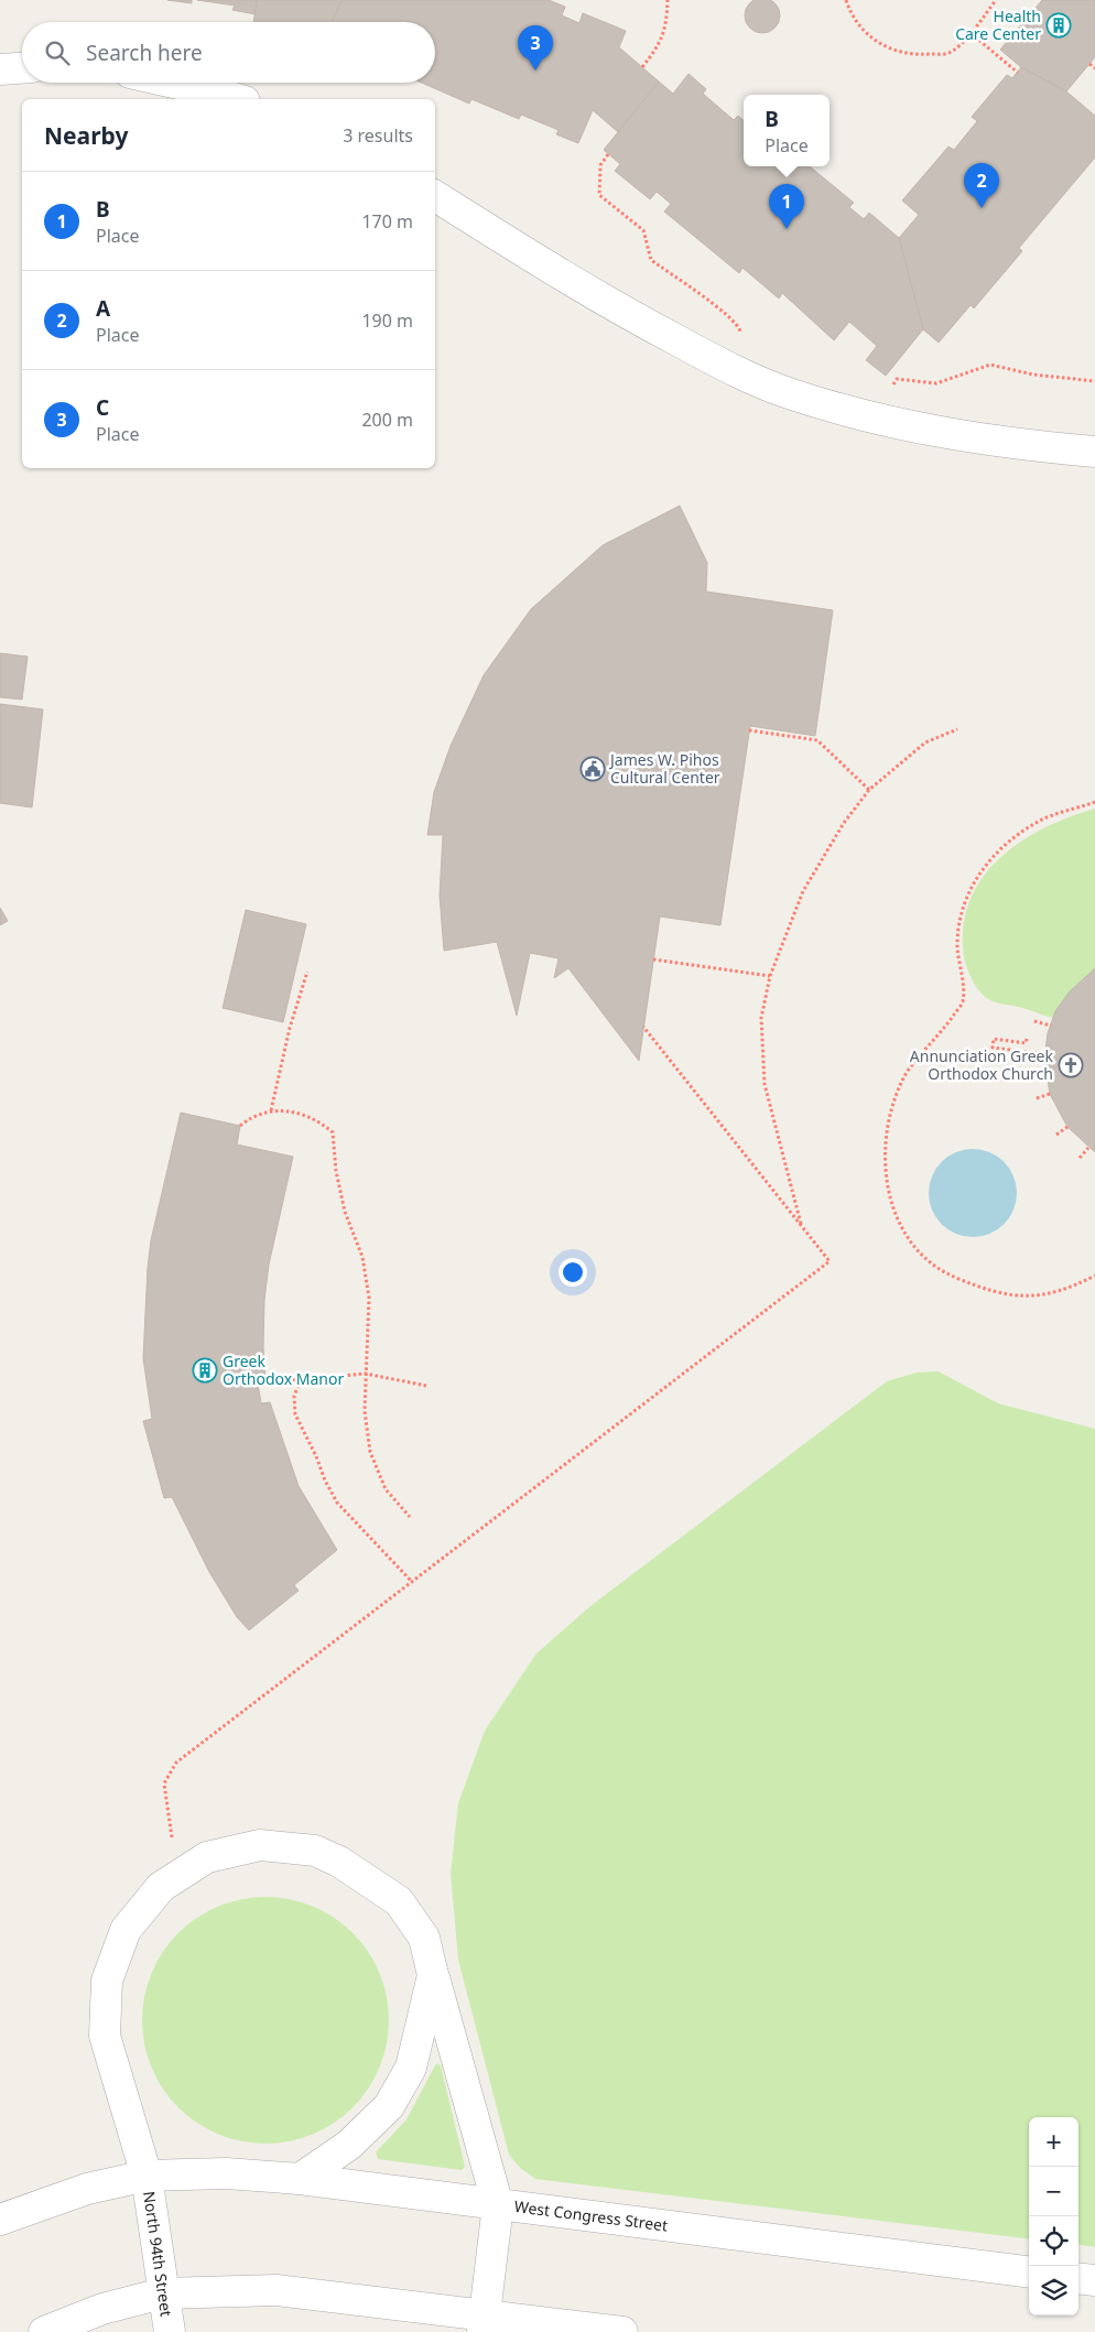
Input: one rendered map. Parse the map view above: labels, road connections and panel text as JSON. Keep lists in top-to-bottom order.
{
  "streets": {
    "street": ["West Congress Street", "North 94th Street"]
  },
  "crossings": [
    ["West Congress Street", "North 94th Street"]
  ],
  "places": {
    "building": ["Health Care Center", "Greek Orthodox Manor"],
    "public building": ["James W. Pihos Cultural Center"],
    "church": ["Annunciation Greek Orthodox Church"]
  },
  "page": {
    "search": "Search here",
    "pins": ["3", "2", "1"],
    "popup": ["B", "Place"],
    "heading": ["Nearby", "3 results"],
    "list": [
      {
        "mark": "1",
        "name": "B",
        "note": "Place",
        "value": "170 m"
      },
      {
        "mark": "2",
        "name": "A",
        "note": "Place",
        "value": "190 m"
      },
      {
        "mark": "3",
        "name": "C",
        "note": "Place",
        "value": "200 m"
      }
    ],
    "map_buttons": ["+", "−"]
  }
}
